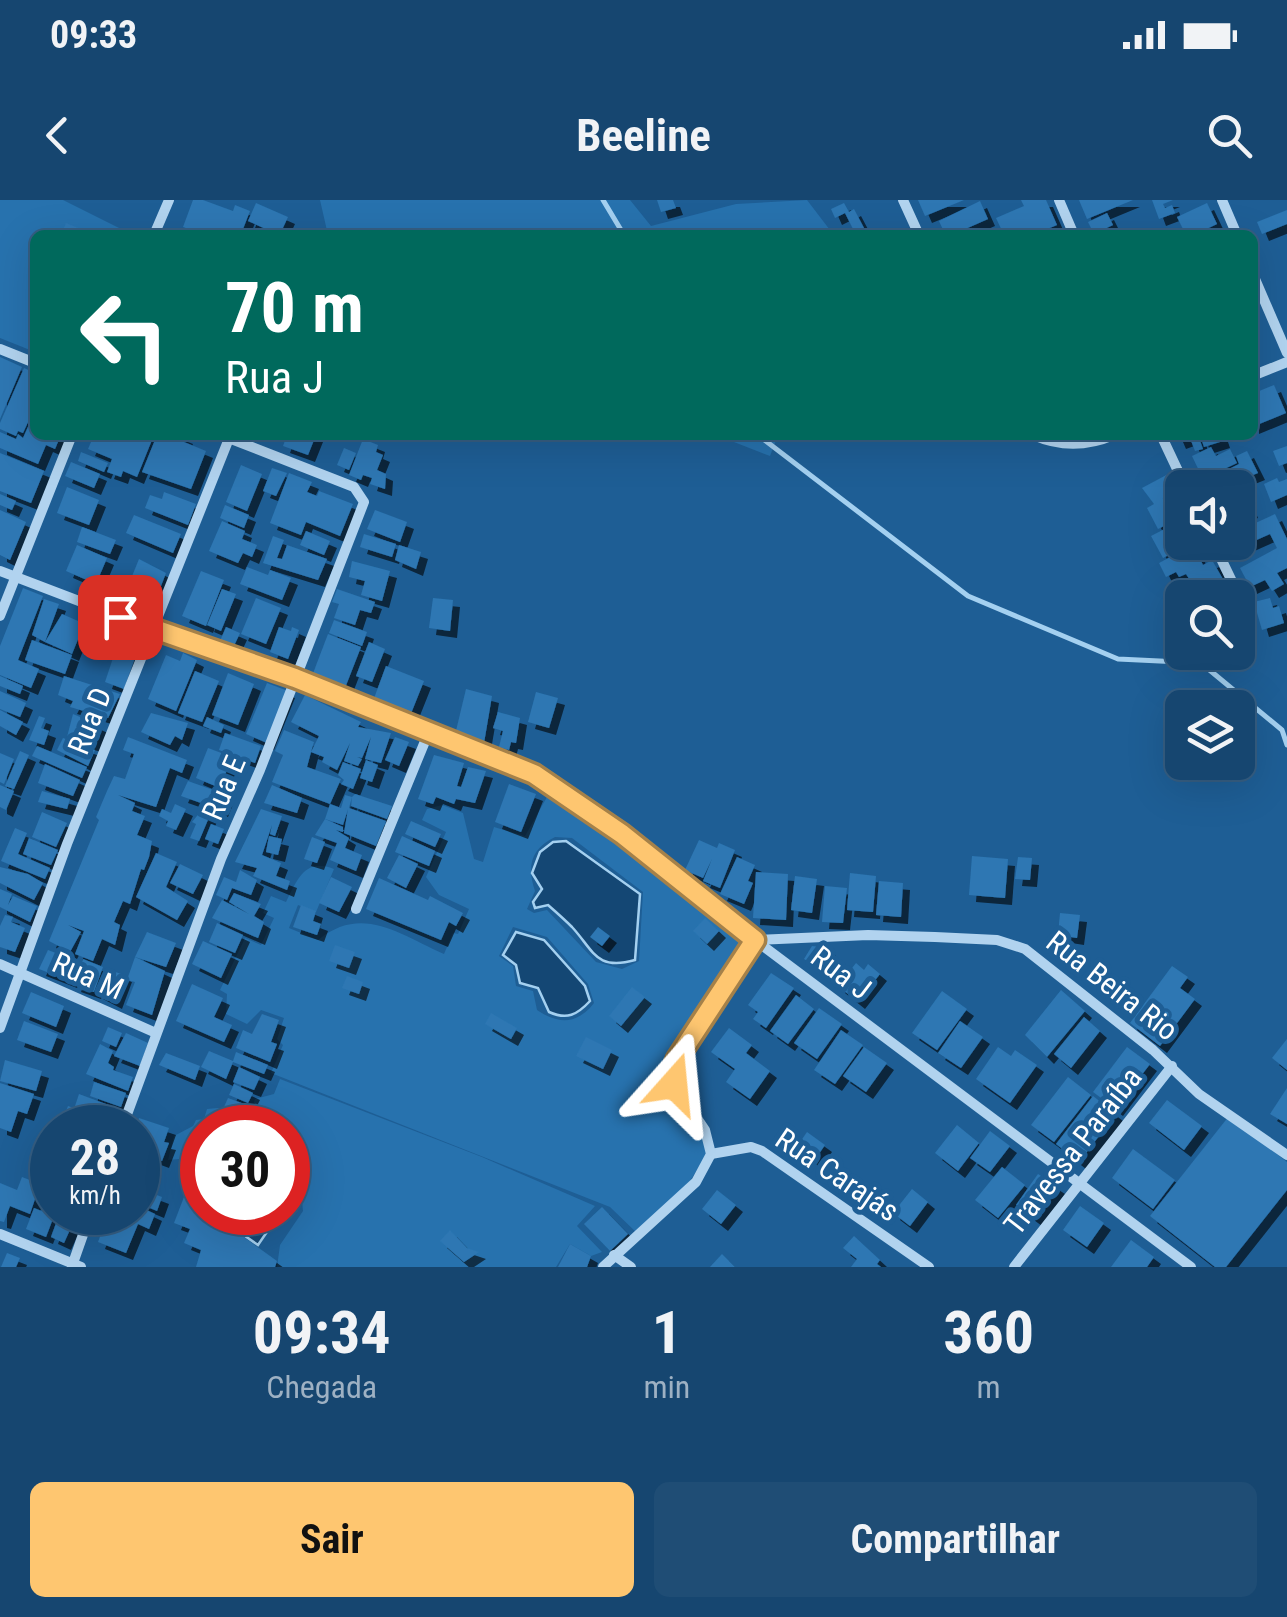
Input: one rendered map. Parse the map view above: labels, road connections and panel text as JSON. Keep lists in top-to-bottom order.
{
  "streets": {
    "street": [
      "Rua D",
      "Rua E",
      "Rua J",
      "Rua M",
      "Rua Beira Rio",
      "Travessa Paraíba",
      "Rua Carajás"
    ]
  },
  "crossings": [
    ["Rua D", "Rua J"],
    ["Rua D", "Rua M"],
    ["Rua E", "Rua J"],
    ["Rua E", "Rua M"],
    ["Rua J", "Rua Beira Rio"],
    ["Rua J", "Travessa Paraíba"],
    ["Rua Beira Rio", "Travessa Paraíba"]
  ],
  "page": {
    "status": "09:33",
    "header": "Beeline",
    "turn": ["70 m", "Rua J"],
    "speed": "28 km/h",
    "limit": "30",
    "eta": [
      "09:34",
      "Chegada",
      "1",
      "min",
      "360",
      "m"
    ],
    "buttons": ["Sair", "Compartilhar"]
  }
}
